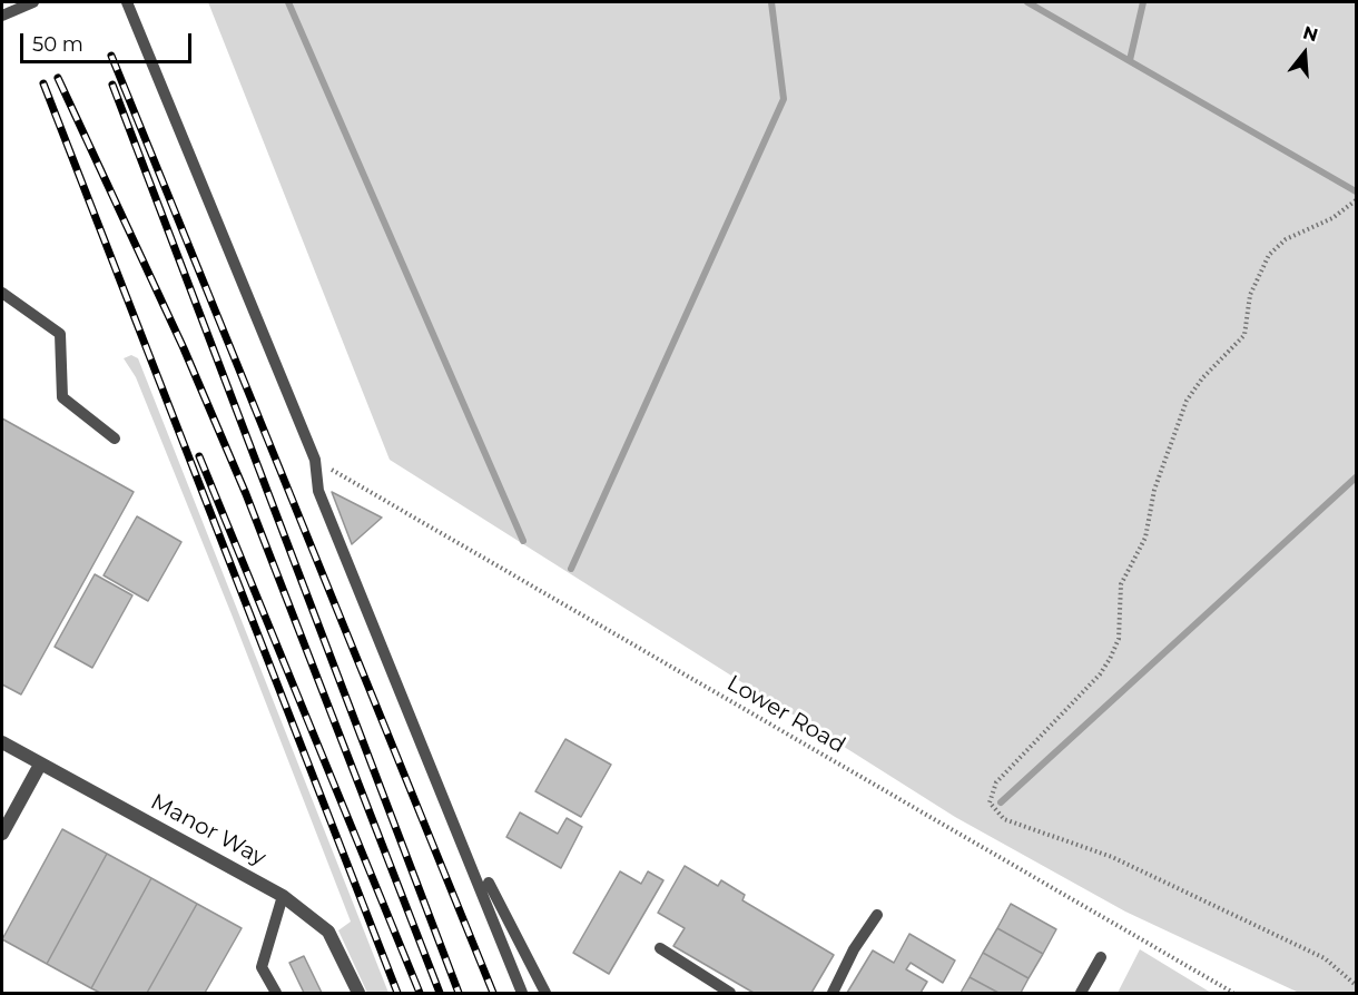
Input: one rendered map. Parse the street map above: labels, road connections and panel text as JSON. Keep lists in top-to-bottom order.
{
  "streets": {
    "street": ["Manor Way"],
    "path": ["Lower Road"]
  },
  "scale_bar": "50 m",
  "north": "top"
}
